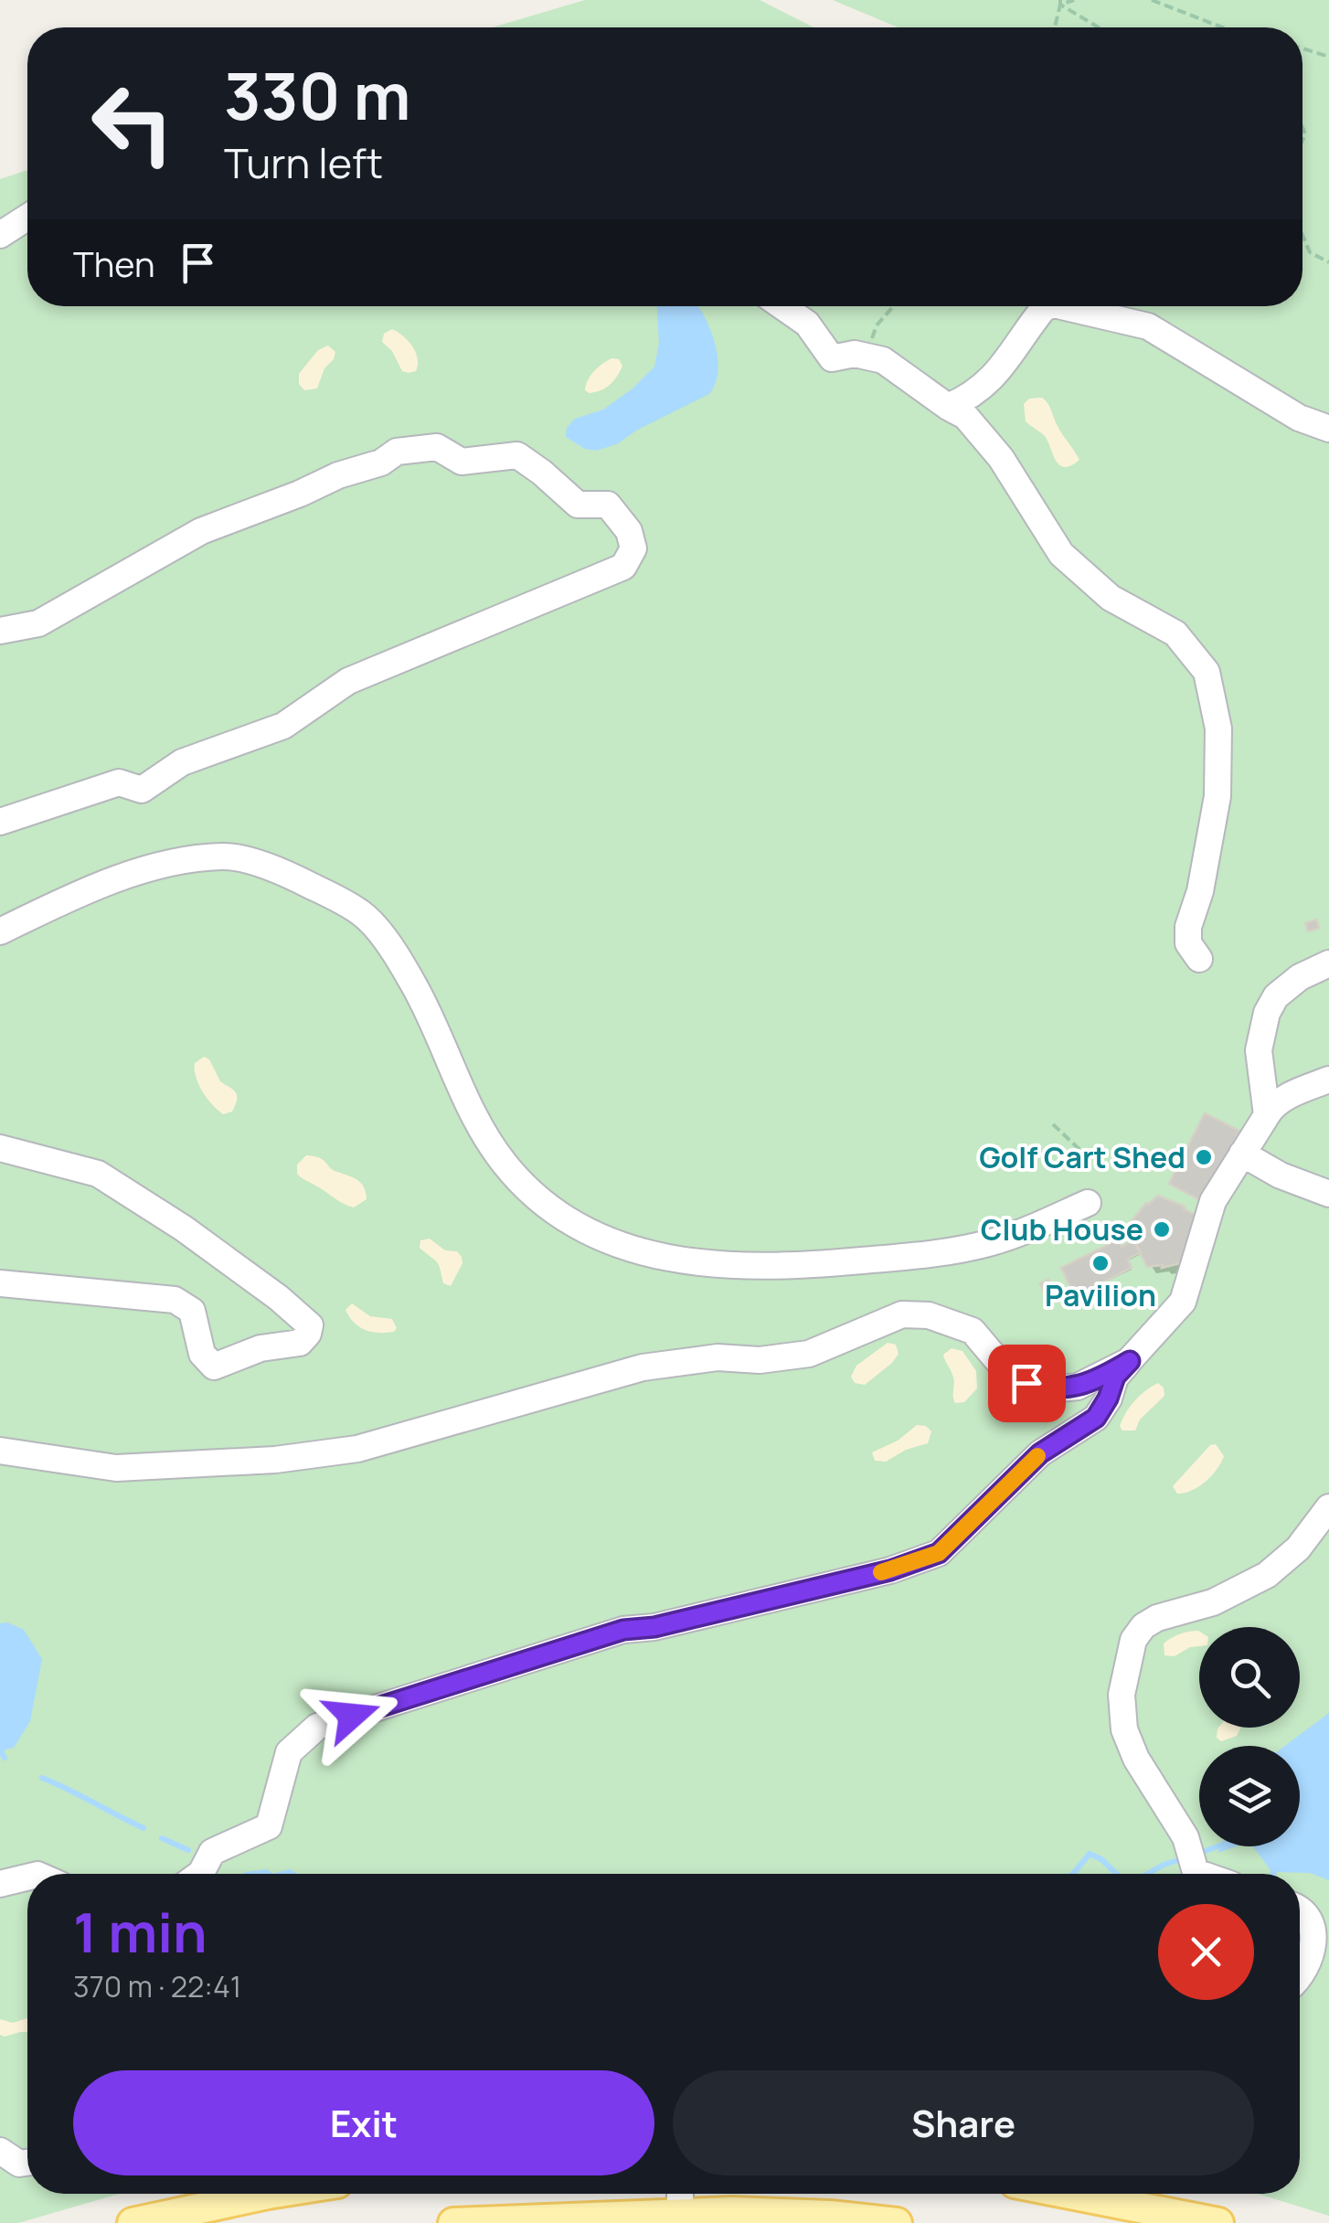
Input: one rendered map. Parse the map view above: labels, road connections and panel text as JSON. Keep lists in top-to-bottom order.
{
  "places": ["Golf Cart Shed", "Club House", "Pavilion"],
  "page": {
    "turn": ["330 m", "Turn left"],
    "then": "Then",
    "heading": ["1 min", "370 m · 22:41"],
    "buttons": ["Exit", "Share"]
  }
}
